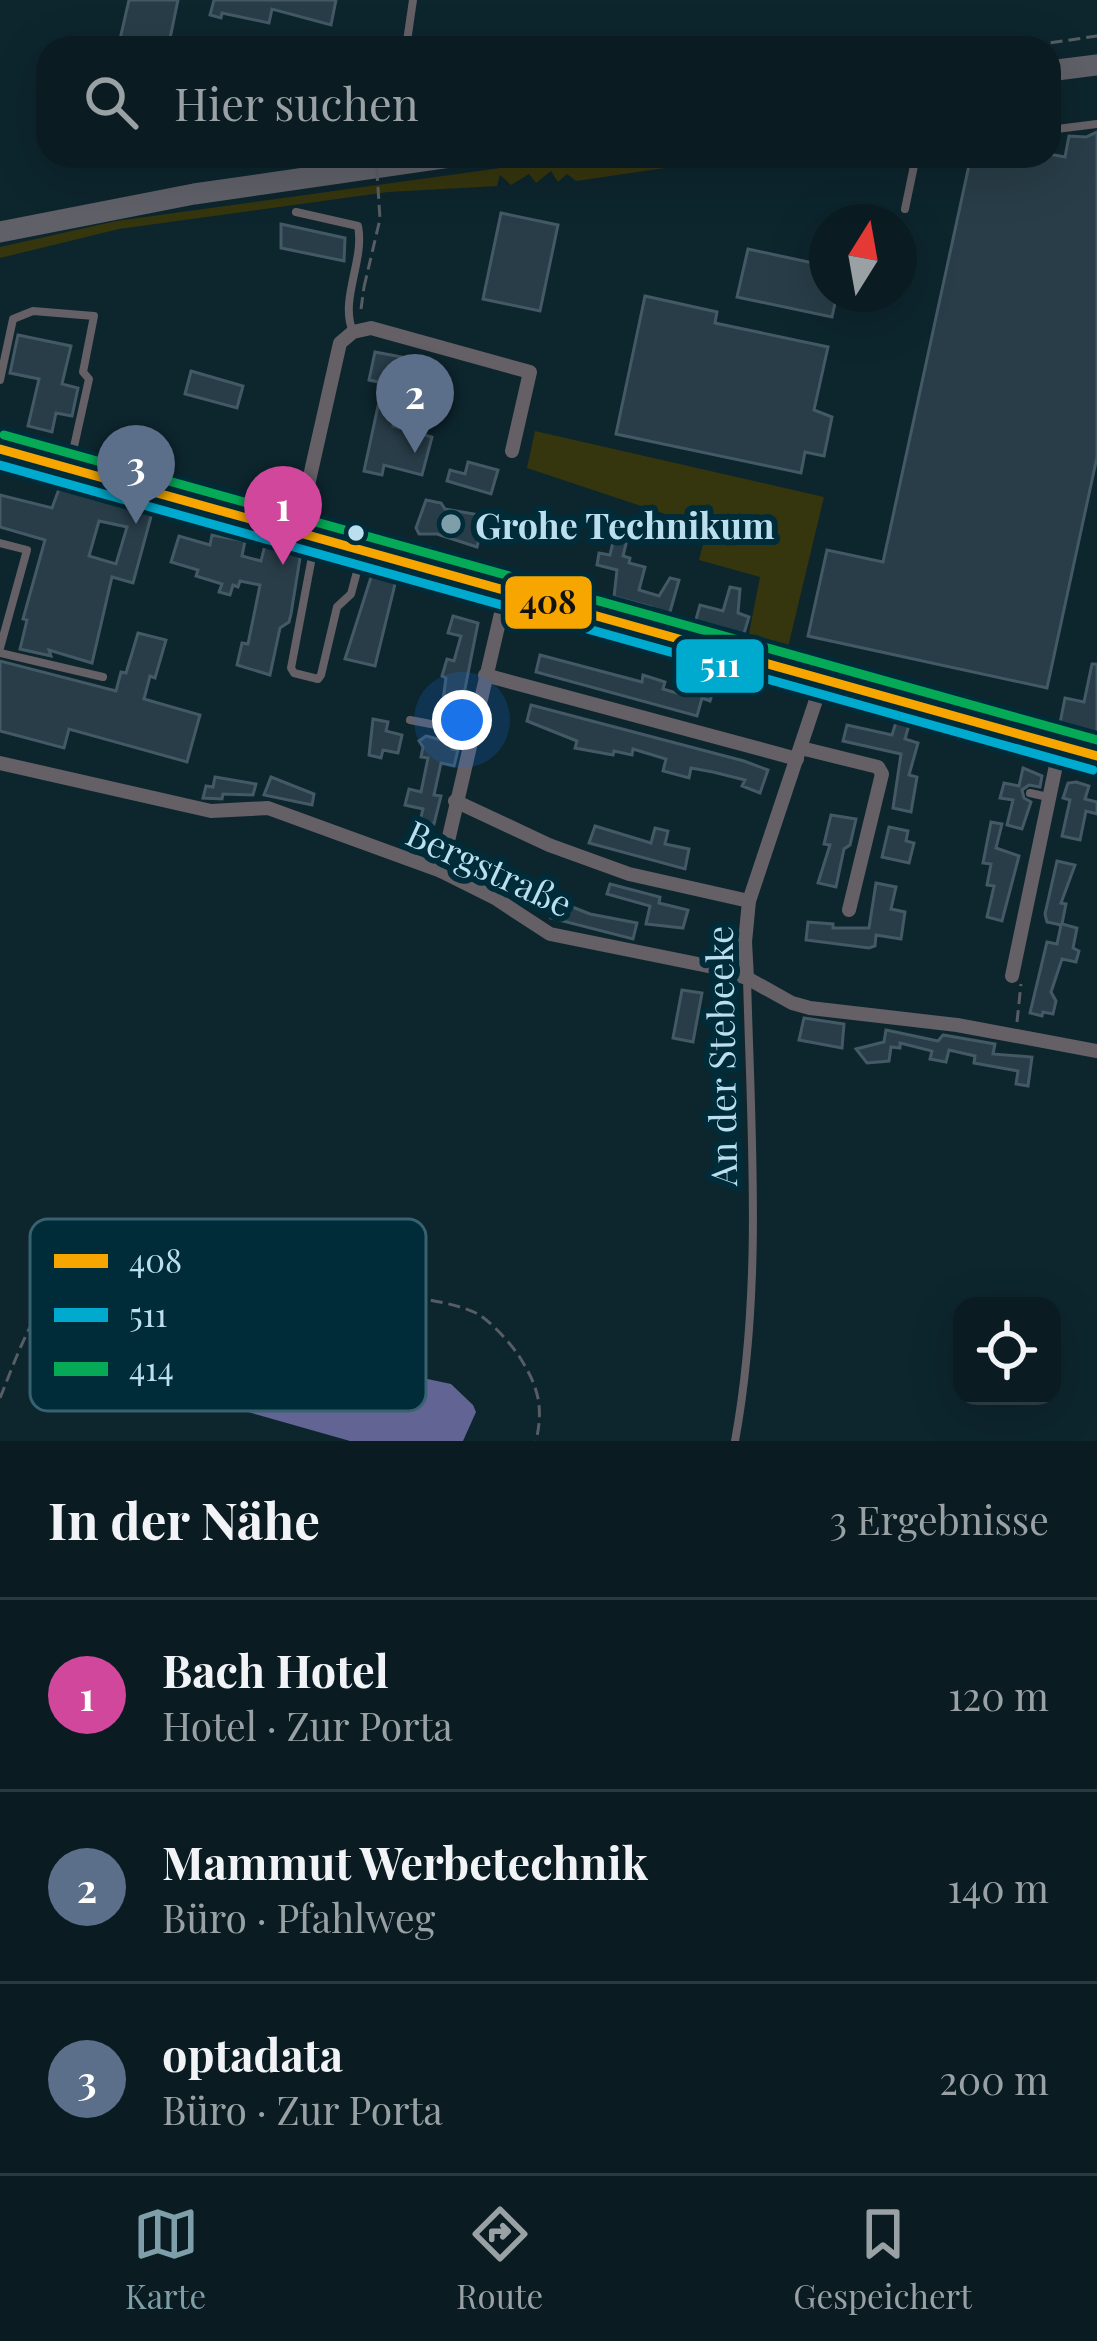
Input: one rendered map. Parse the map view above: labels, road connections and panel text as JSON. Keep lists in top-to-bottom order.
{
  "streets": {
    "street": ["Bergstraße", "An der Stebeeke"]
  },
  "crossings": [
    ["Bergstraße", "An der Stebeeke"]
  ],
  "places": ["Grohe Technikum"],
  "lines": ["transit line 414", "transit line 408", "transit line 511"],
  "legend": ["408", "511", "414"],
  "north": "top",
  "page": {
    "search": "Hier suchen",
    "pins": ["2", "3", "1"],
    "heading": ["In der Nähe", "3 Ergebnisse"],
    "list": [
      {
        "mark": "1",
        "name": "Bach Hotel",
        "note": "Hotel · Zur Porta",
        "value": "120 m"
      },
      {
        "mark": "2",
        "name": "Mammut Werbetechnik",
        "note": "Büro · Pfahlweg",
        "value": "140 m"
      },
      {
        "mark": "3",
        "name": "optadata",
        "note": "Büro · Zur Porta",
        "value": "200 m"
      }
    ],
    "nav": ["Karte", "Route", "Gespeichert"]
  }
}
